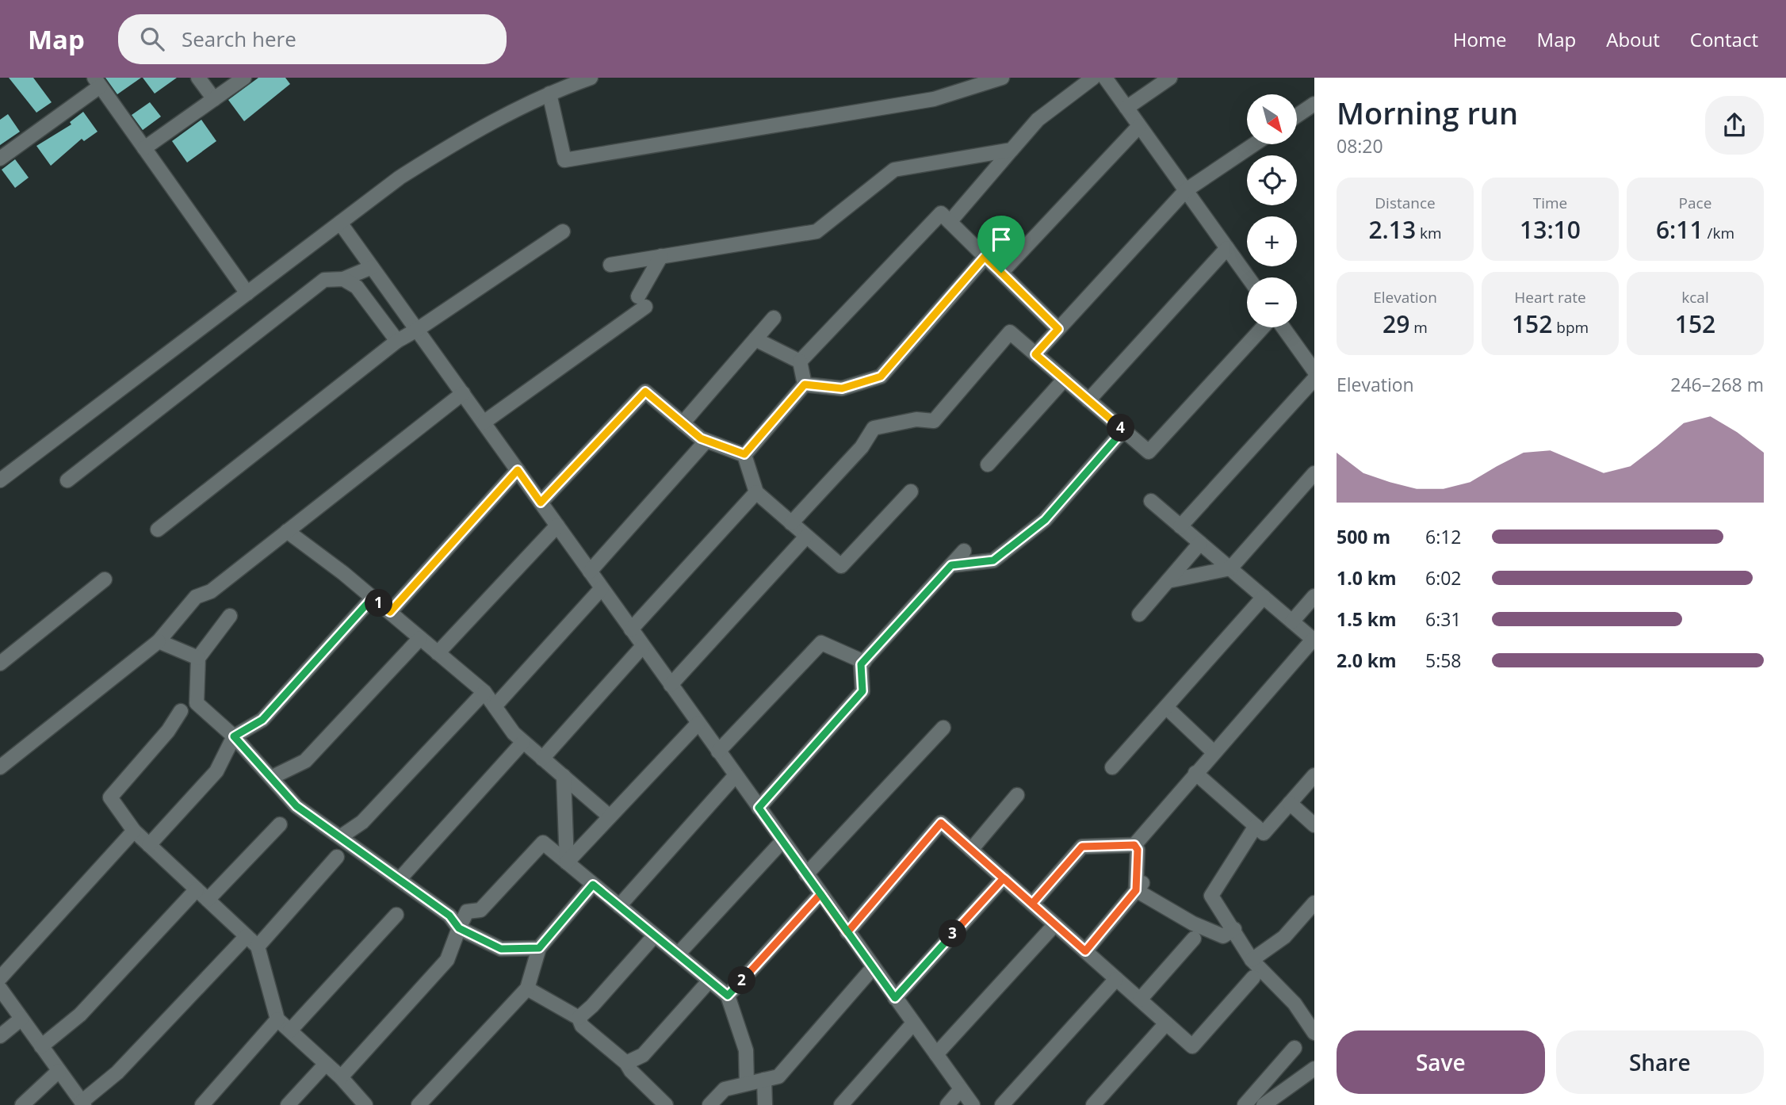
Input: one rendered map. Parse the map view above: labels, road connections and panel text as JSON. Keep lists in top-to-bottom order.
{
  "north": "bottom right",
  "page": {
    "header": "Map",
    "search": "Search here",
    "nav": [
      "Home",
      "Map",
      "About",
      "Contact"
    ],
    "heading": ["Morning run", "08:20"],
    "map_buttons": ["+", "−"],
    "stats": [
      ["Distance", "2.13 km"],
      ["Time", "13:10"],
      ["Pace", "6:11 /km"],
      ["Elevation", "29 m"],
      ["Heart rate", "152 bpm"],
      ["kcal", "152"]
    ],
    "chart": ["Elevation", "246–268 m"],
    "pins": [
      "4",
      "1",
      "3",
      "2"
    ],
    "list": [
      {
        "name": "500 m",
        "note": "6:12"
      },
      {
        "name": "1.0 km",
        "note": "6:02"
      },
      {
        "name": "1.5 km",
        "note": "6:31"
      },
      {
        "name": "2.0 km",
        "note": "5:58"
      }
    ],
    "buttons": ["Save", "Share"]
  }
}
